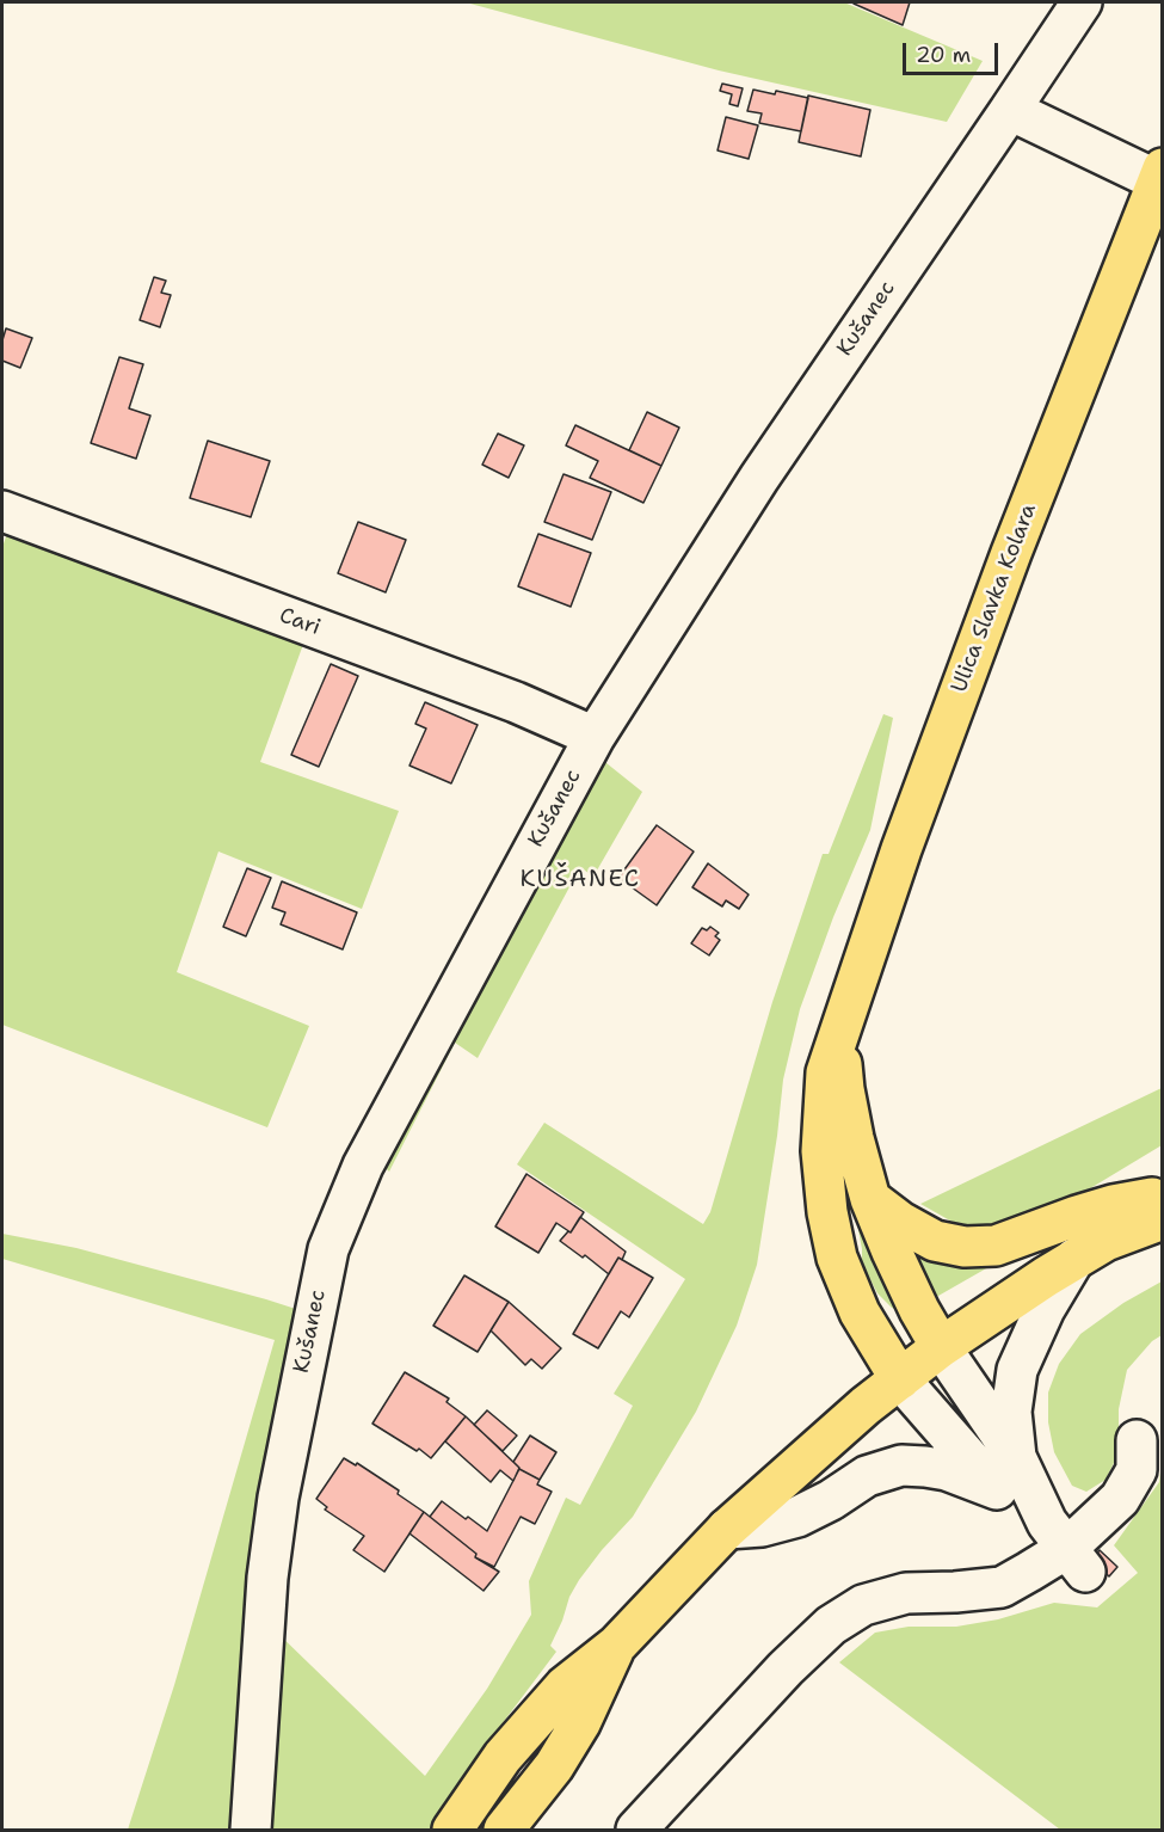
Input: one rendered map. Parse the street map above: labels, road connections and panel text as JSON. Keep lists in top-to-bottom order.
{
  "streets": {
    "main road": ["Ulica Slavka Kolara"],
    "street": ["Kušanec", "Cari"]
  },
  "crossings": [
    ["Kušanec", "Cari"]
  ],
  "districts": ["KUŠANEC"],
  "scale_bar": "20 m"
}
